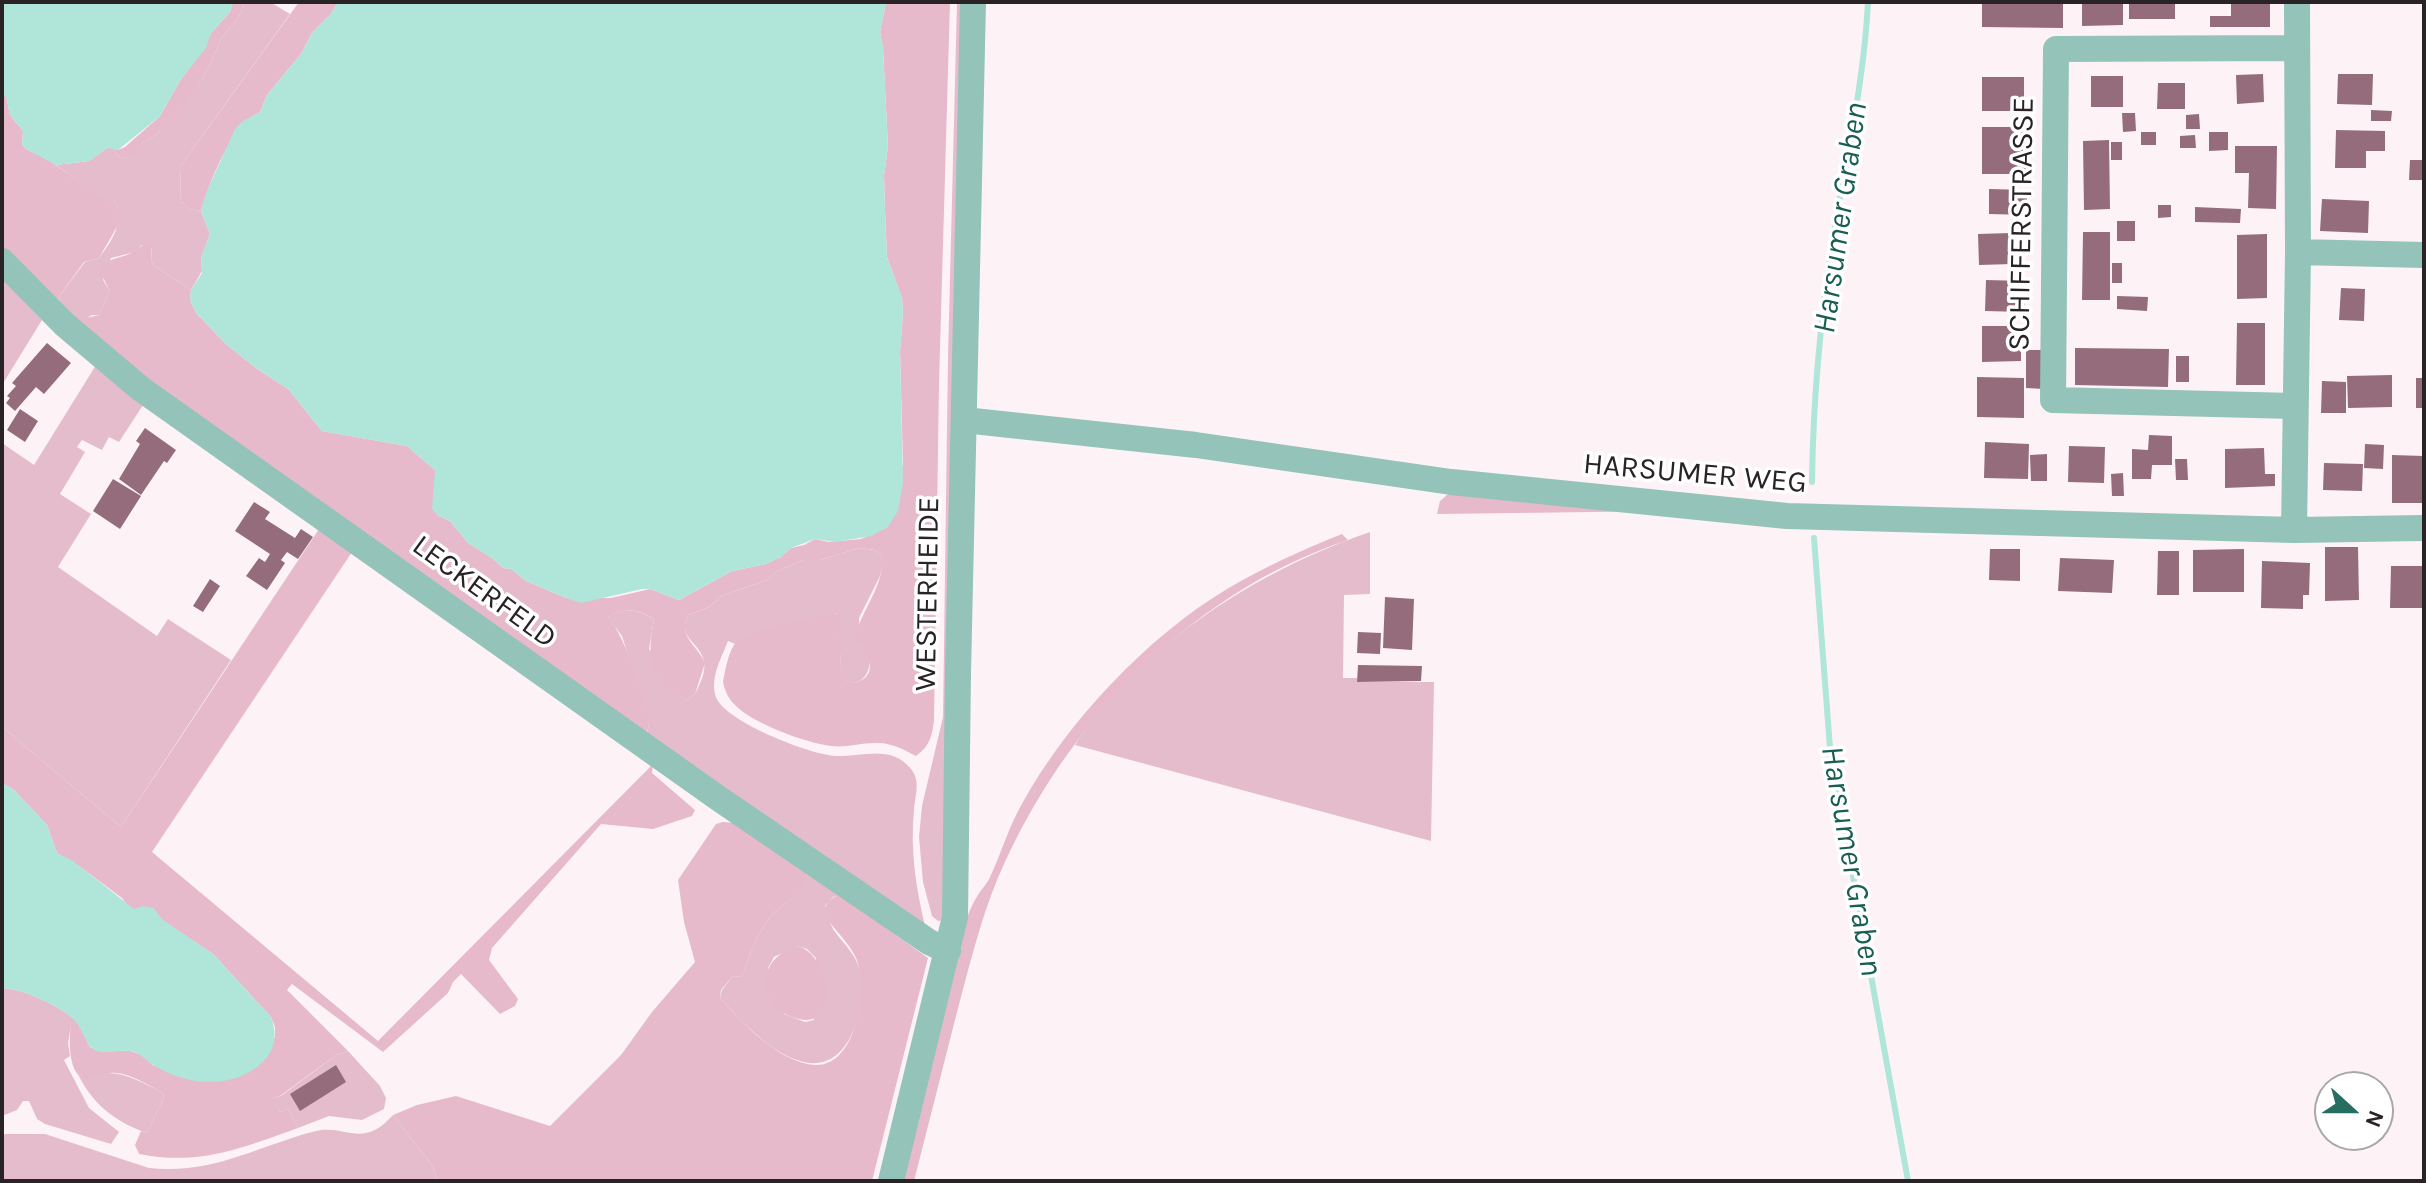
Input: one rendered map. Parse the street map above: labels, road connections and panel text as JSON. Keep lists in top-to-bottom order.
{
  "streets": {
    "street": [
      "SCHIFFERSTRASSE",
      "HARSUMER WEG",
      "LECKERFELD",
      "WESTERHEIDE"
    ]
  },
  "crossings": [
    ["HARSUMER WEG", "WESTERHEIDE"],
    ["LECKERFELD", "WESTERHEIDE"]
  ],
  "water": ["Harsumer Graben"],
  "north": "right"
}
